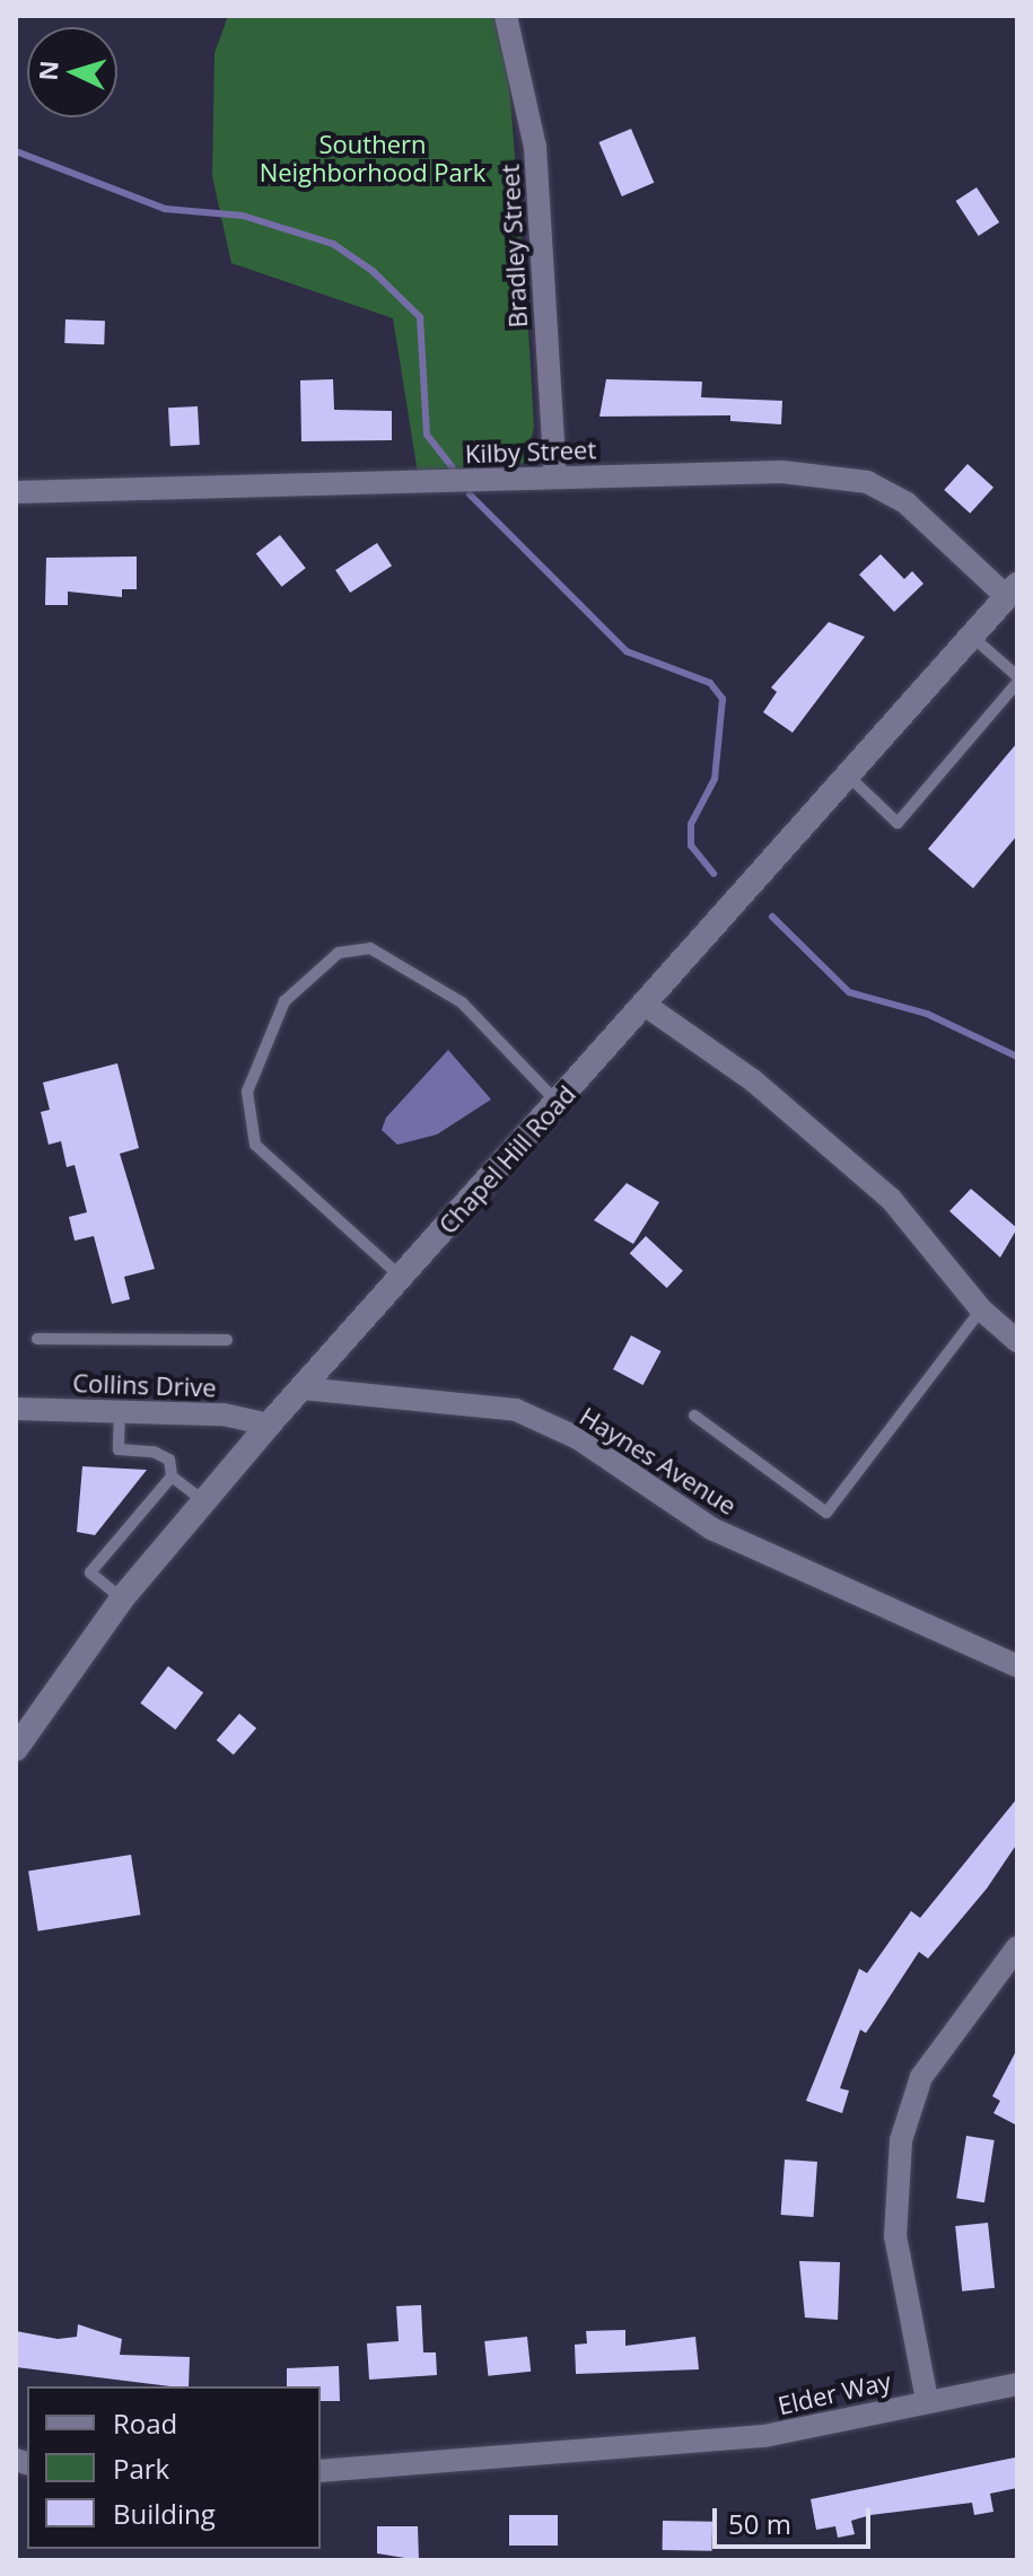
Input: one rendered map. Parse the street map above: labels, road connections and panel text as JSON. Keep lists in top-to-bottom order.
{
  "streets": {
    "main road": ["Chapel Hill Road"],
    "street": [
      "Bradley Street",
      "Kilby Street",
      "Collins Drive",
      "Haynes Avenue",
      "Elder Way"
    ]
  },
  "crossings": [
    ["Bradley Street", "Kilby Street"],
    ["Kilby Street", "Chapel Hill Road"],
    ["Chapel Hill Road", "Collins Drive"],
    ["Chapel Hill Road", "Haynes Avenue"]
  ],
  "parks": ["Southern Neighborhood Park"],
  "legend": ["Road", "Park", "Building"],
  "scale_bar": "50 m",
  "north": "left"
}
